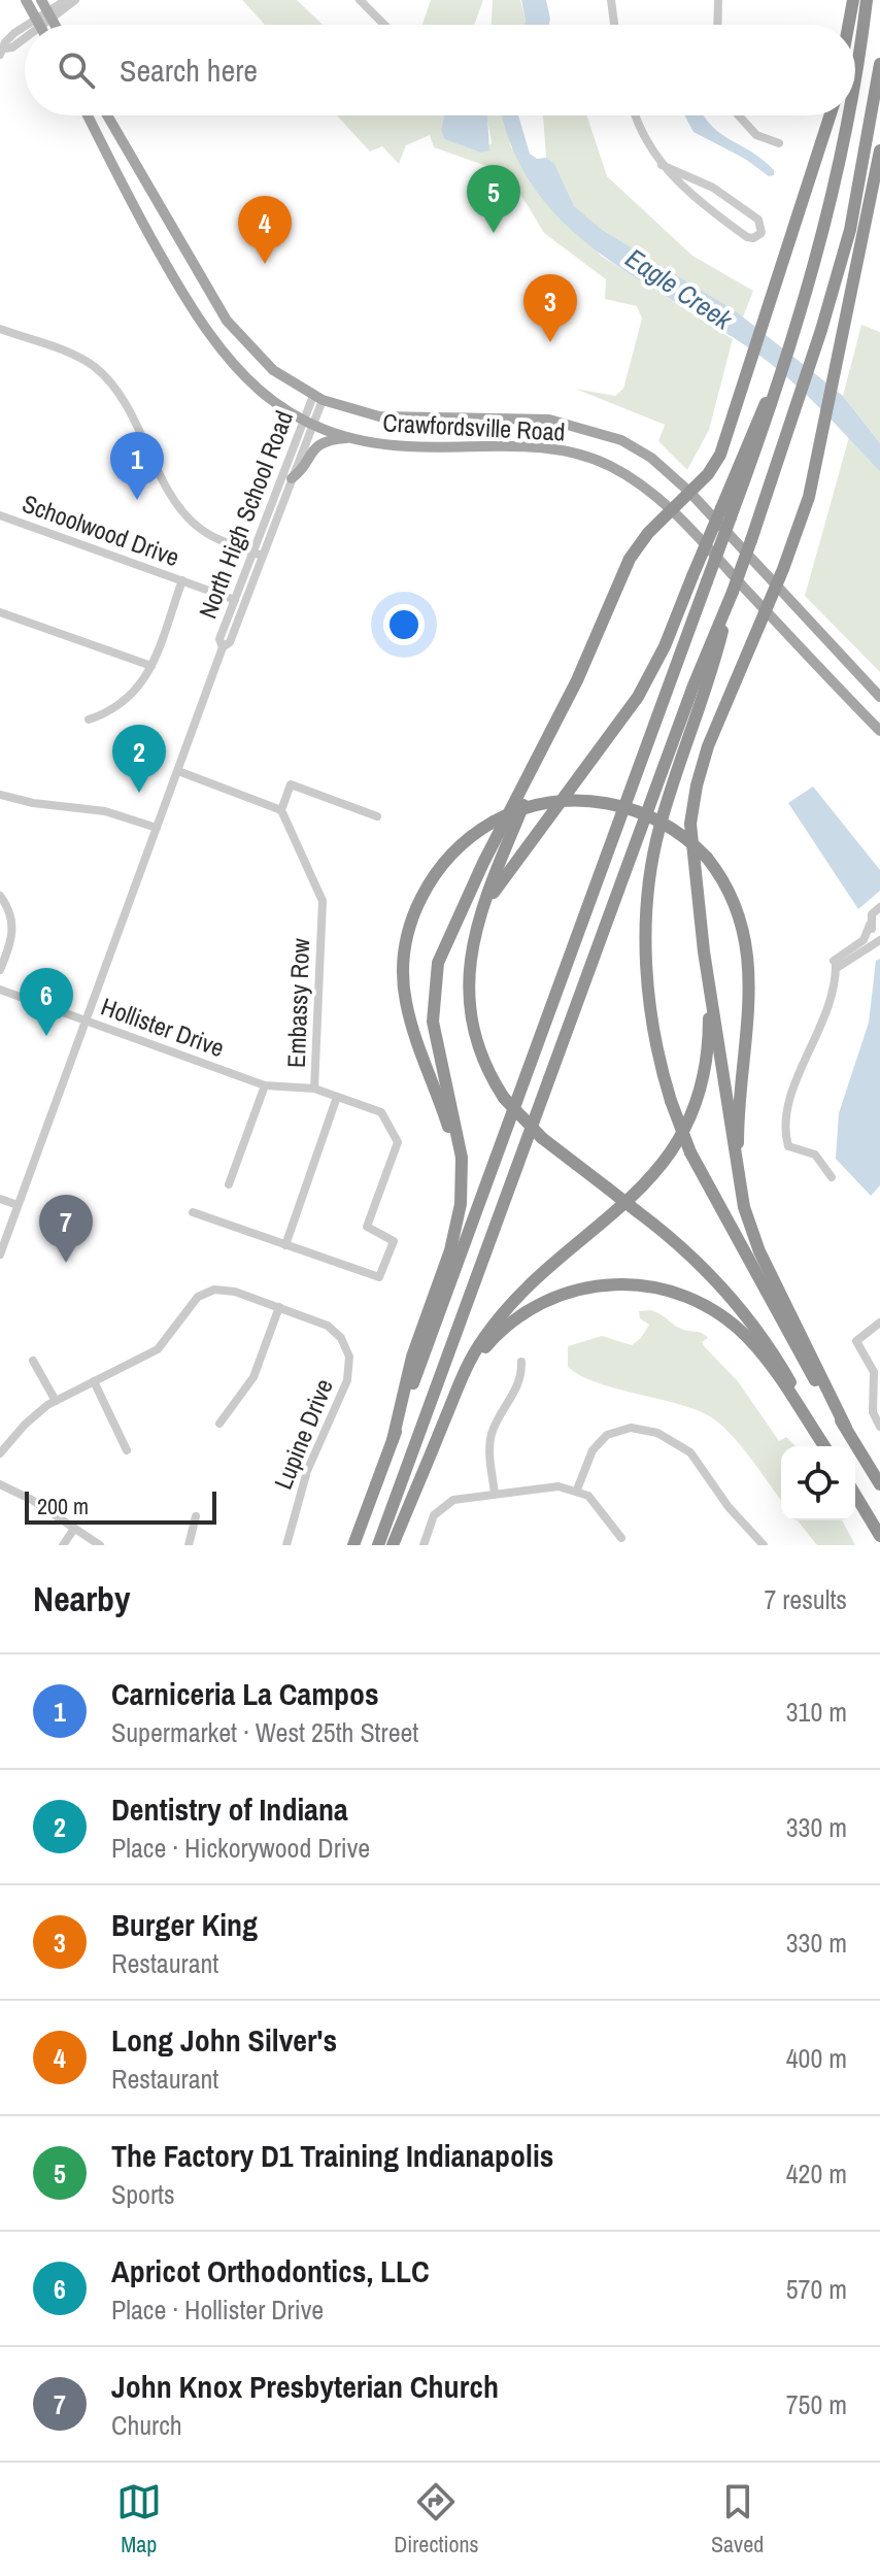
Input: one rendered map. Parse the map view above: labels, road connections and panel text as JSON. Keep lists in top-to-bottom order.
{
  "streets": {
    "main road": ["Crawfordsville Road"],
    "street": [
      "North High School Road",
      "Schoolwood Drive",
      "Embassy Row",
      "Hollister Drive",
      "Lupine Drive"
    ]
  },
  "crossings": [
    ["Crawfordsville Road", "North High School Road"],
    ["North High School Road", "Schoolwood Drive"],
    ["North High School Road", "Hollister Drive"],
    ["Embassy Row", "Hollister Drive"]
  ],
  "water": ["Eagle Creek"],
  "scale_bar": "200 m",
  "page": {
    "search": "Search here",
    "pins": [
      "5",
      "4",
      "3",
      "1",
      "2",
      "6",
      "7"
    ],
    "scale": "200 m",
    "heading": ["Nearby", "7 results"],
    "list": [
      {
        "mark": "1",
        "name": "Carniceria La Campos",
        "note": "Supermarket · West 25th Street",
        "value": "310 m"
      },
      {
        "mark": "2",
        "name": "Dentistry of Indiana",
        "note": "Place · Hickorywood Drive",
        "value": "330 m"
      },
      {
        "mark": "3",
        "name": "Burger King",
        "note": "Restaurant",
        "value": "330 m"
      },
      {
        "mark": "4",
        "name": "Long John Silver's",
        "note": "Restaurant",
        "value": "400 m"
      },
      {
        "mark": "5",
        "name": "The Factory D1 Training Indianapolis",
        "note": "Sports",
        "value": "420 m"
      },
      {
        "mark": "6",
        "name": "Apricot Orthodontics, LLC",
        "note": "Place · Hollister Drive",
        "value": "570 m"
      },
      {
        "mark": "7",
        "name": "John Knox Presbyterian Church",
        "note": "Church",
        "value": "750 m"
      }
    ],
    "nav": ["Map", "Directions", "Saved"]
  }
}
